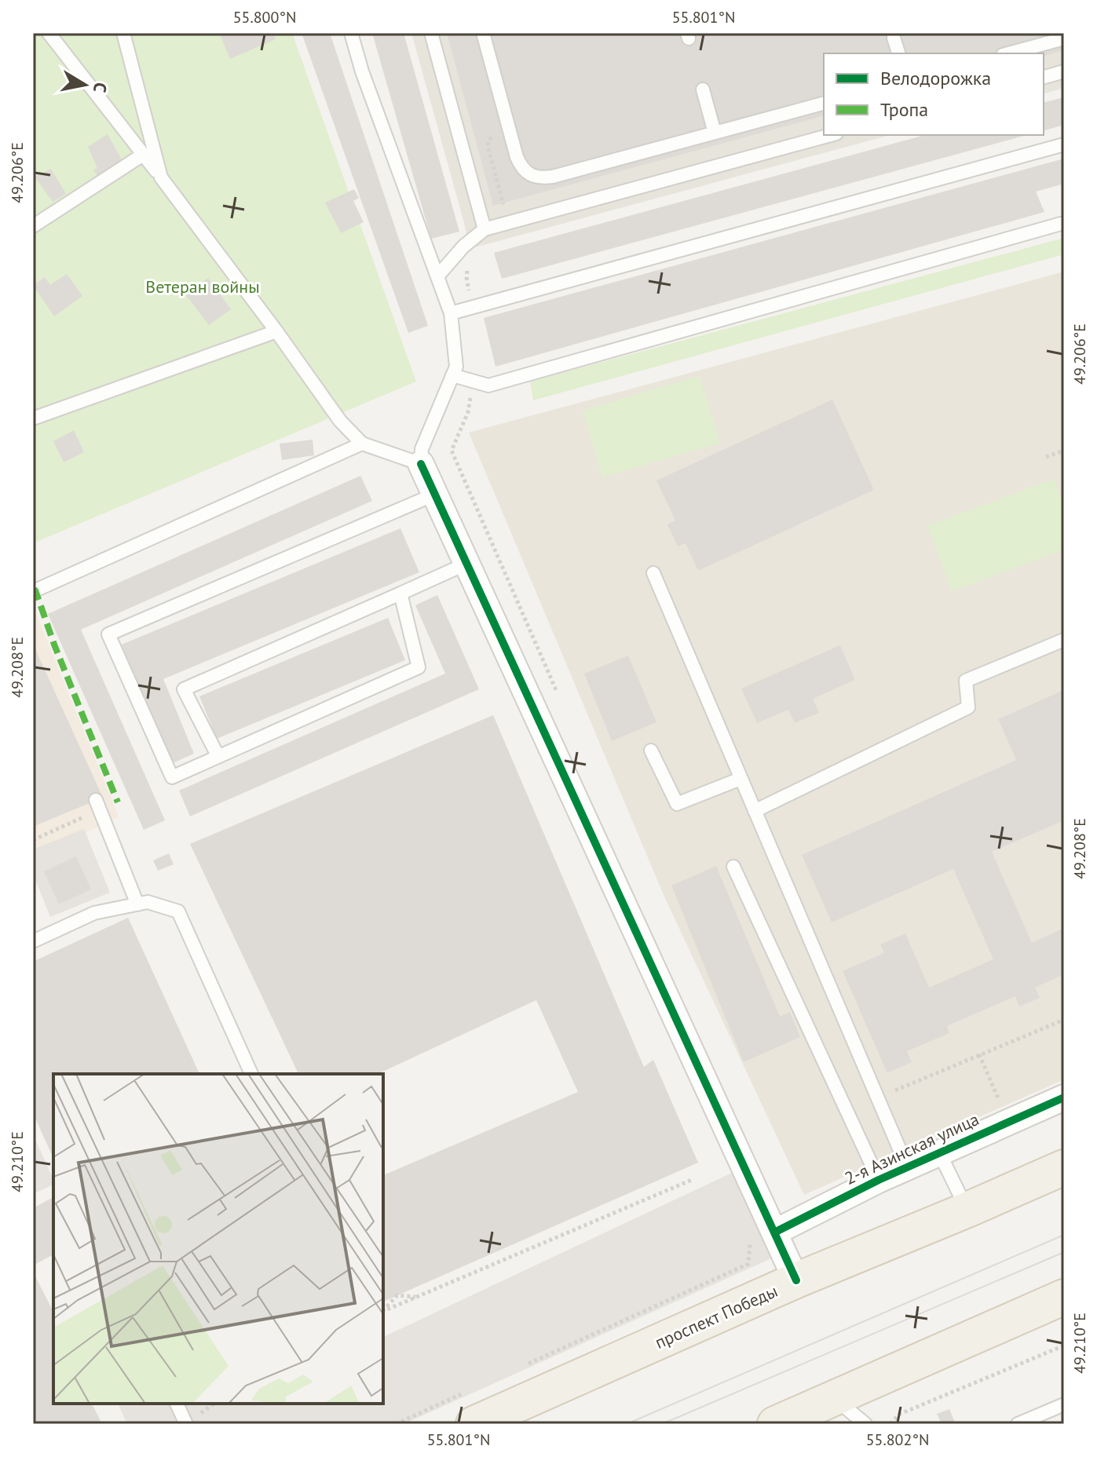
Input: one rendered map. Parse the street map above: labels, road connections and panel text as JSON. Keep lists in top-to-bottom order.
{
  "streets": {
    "main road": ["проспект Победы"],
    "street": ["2-я Азинская улица"]
  },
  "parks": ["Ветеран войны"],
  "legend": ["Велодорожка", "Тропа"],
  "north": "right",
  "coordinates": [
    "55.800°N",
    "55.801°N",
    "49.206°E",
    "49.208°E",
    "49.210°E",
    "55.802°N"
  ]
}
